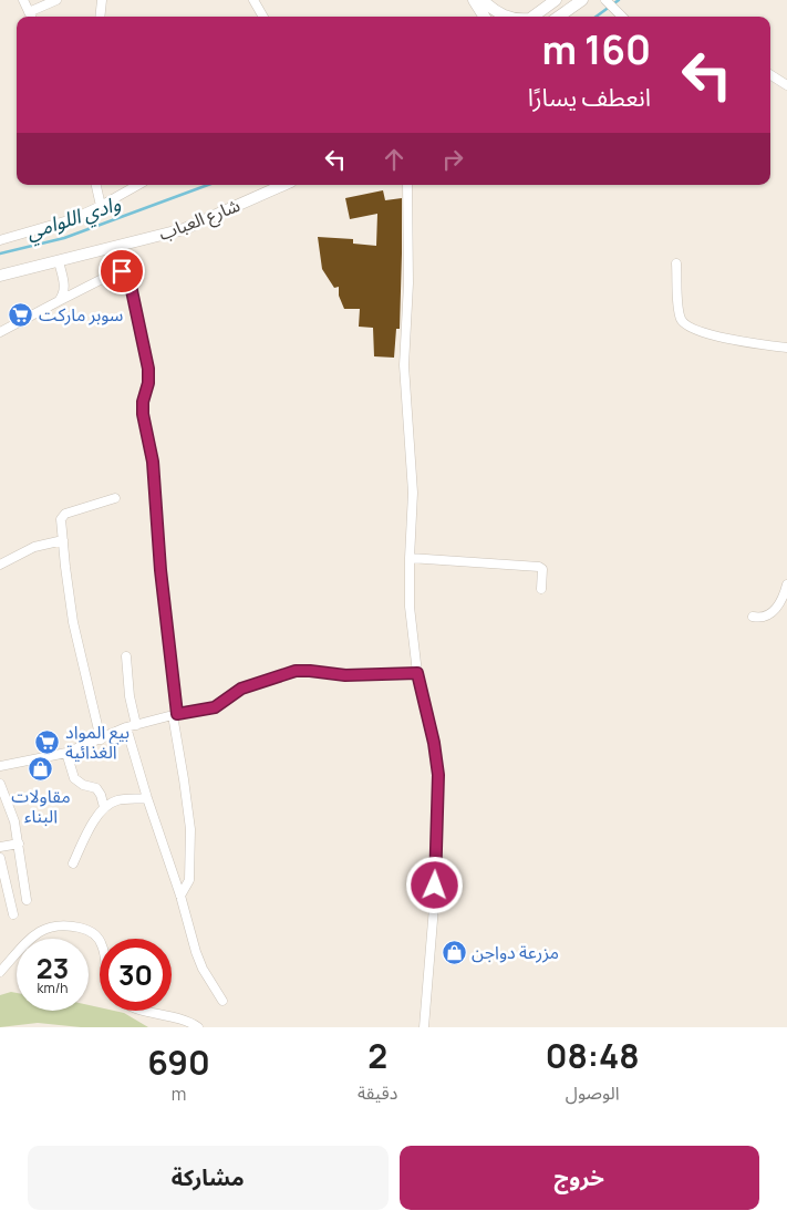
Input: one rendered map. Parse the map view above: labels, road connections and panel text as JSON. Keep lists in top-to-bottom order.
{
  "streets": {
    "main road": ["شارع العباب"]
  },
  "water": ["وادي اللوامي"],
  "places": {
    "supermarket": ["سوبر ماركت", "بيع المواد الغذائية"],
    "shop": ["مقاولات البناء", "مزرعة دواجن"]
  },
  "page": {
    "turn": ["160 m", "انعطف يسارًا"],
    "speed": "23 km/h",
    "limit": "30",
    "eta": [
      "08:48",
      "الوصول",
      "2",
      "دقيقة",
      "690",
      "m"
    ],
    "buttons": ["خروج", "مشاركة"]
  }
}
